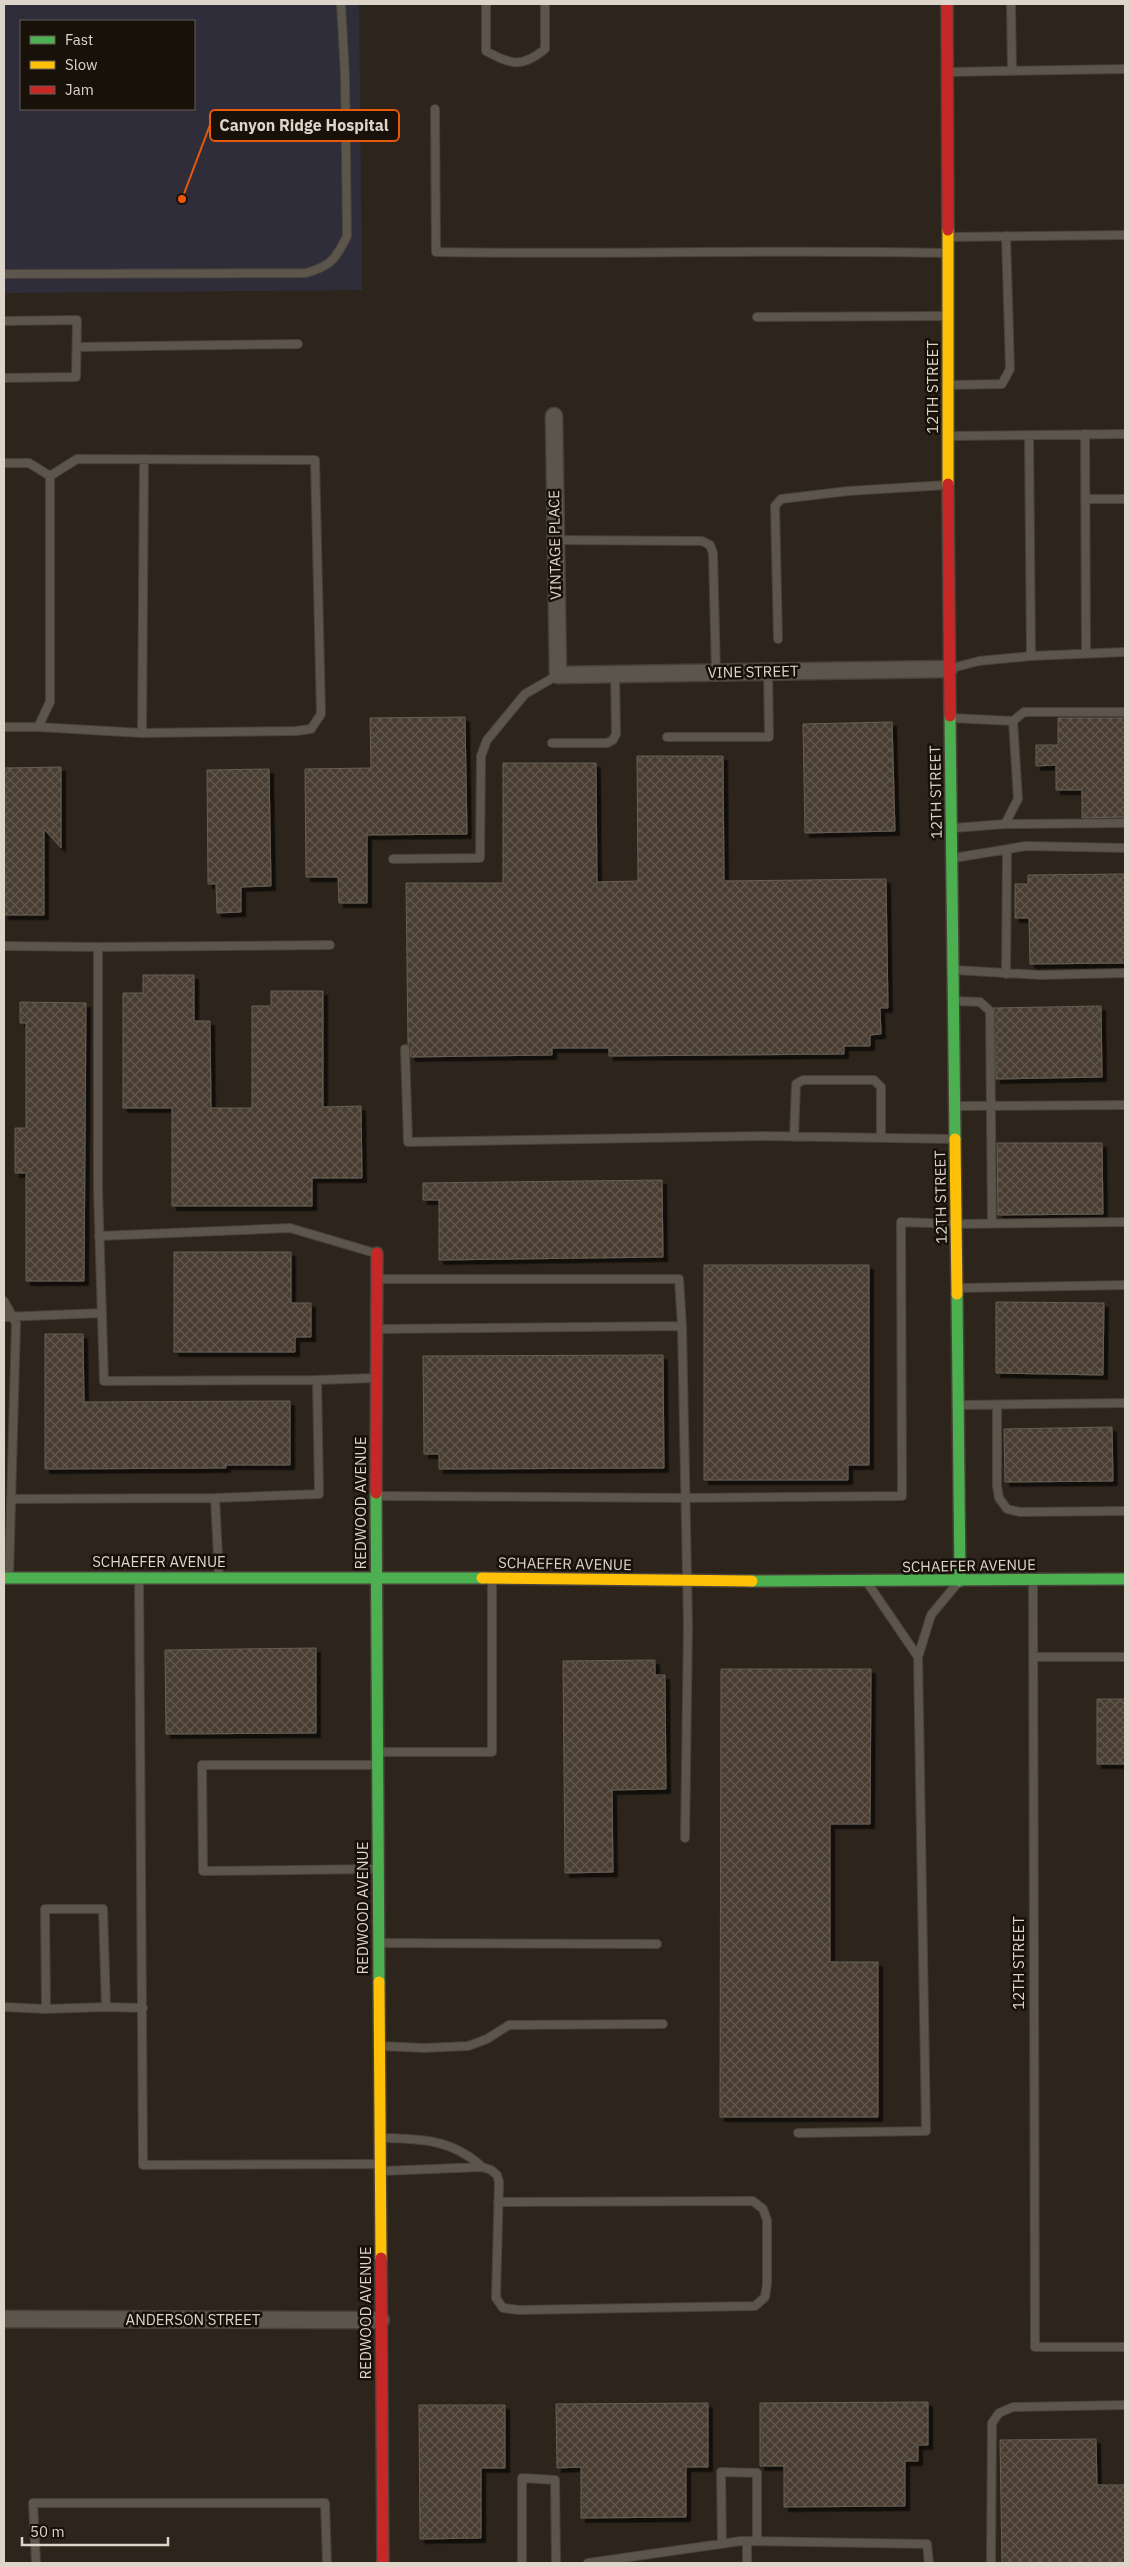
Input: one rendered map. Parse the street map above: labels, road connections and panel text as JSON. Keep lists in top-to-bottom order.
{
  "streets": {
    "street": [
      "12TH STREET",
      "VINTAGE PLACE",
      "VINE STREET",
      "REDWOOD AVENUE",
      "SCHAEFER AVENUE",
      "ANDERSON STREET"
    ]
  },
  "crossings": [
    ["12TH STREET", "VINE STREET"],
    ["12TH STREET", "SCHAEFER AVENUE"],
    ["VINTAGE PLACE", "VINE STREET"],
    ["REDWOOD AVENUE", "SCHAEFER AVENUE"],
    ["REDWOOD AVENUE", "ANDERSON STREET"]
  ],
  "places": ["Canyon Ridge Hospital"],
  "legend": ["Fast", "Slow", "Jam"],
  "scale_bar": "50 m"
}
